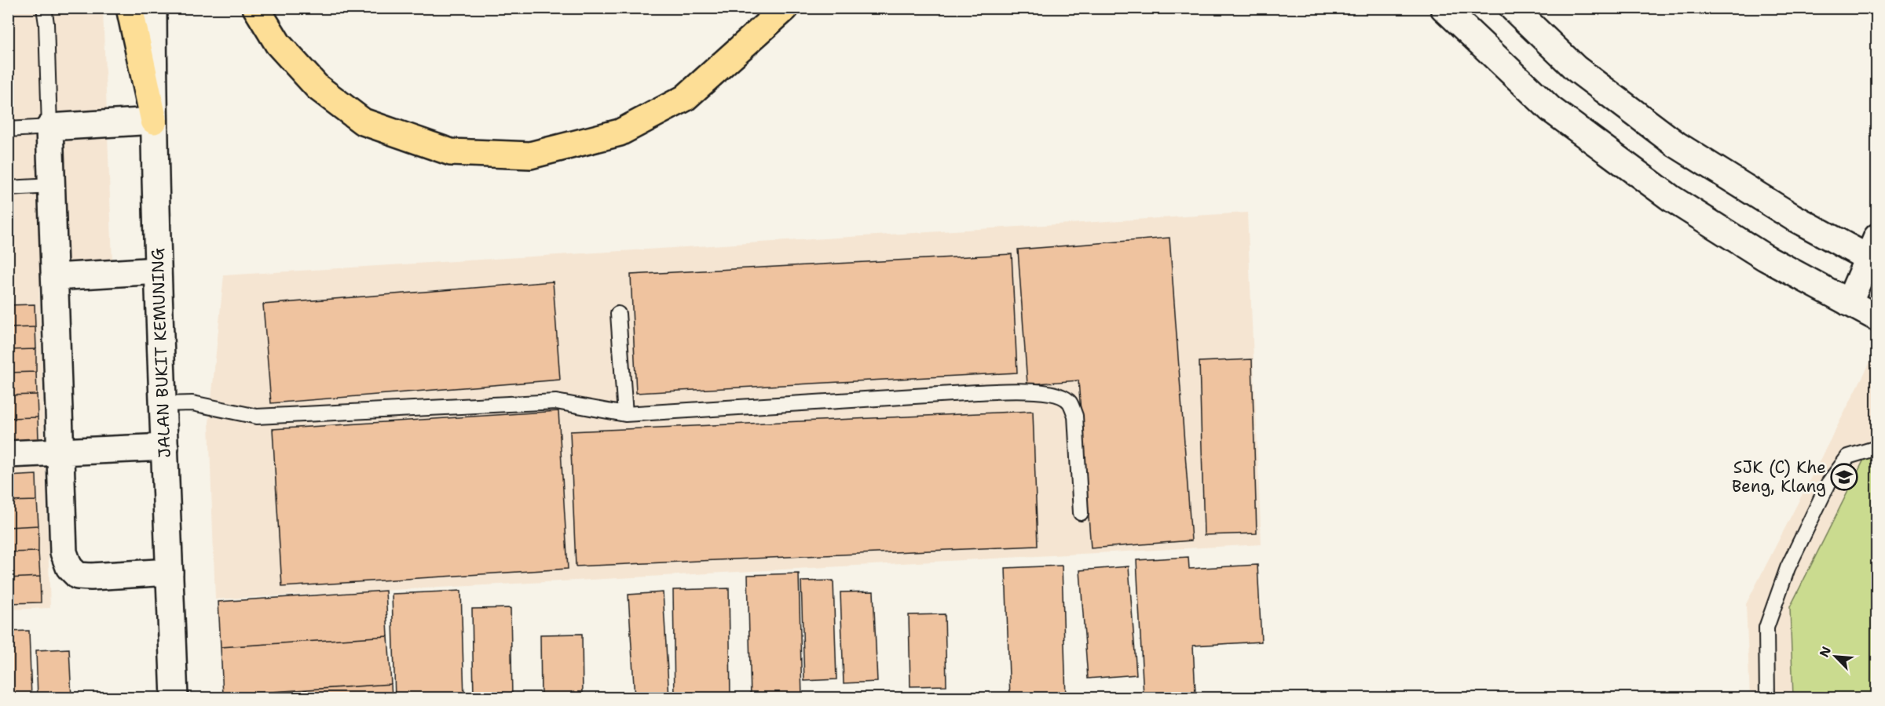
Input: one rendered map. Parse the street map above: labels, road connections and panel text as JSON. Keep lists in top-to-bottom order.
{
  "streets": {
    "street": ["JALAN BUKIT KEMUNING"]
  },
  "places": {
    "school or university": ["SJK (C) Khe Beng, Klang"]
  },
  "north": "top left"
}
